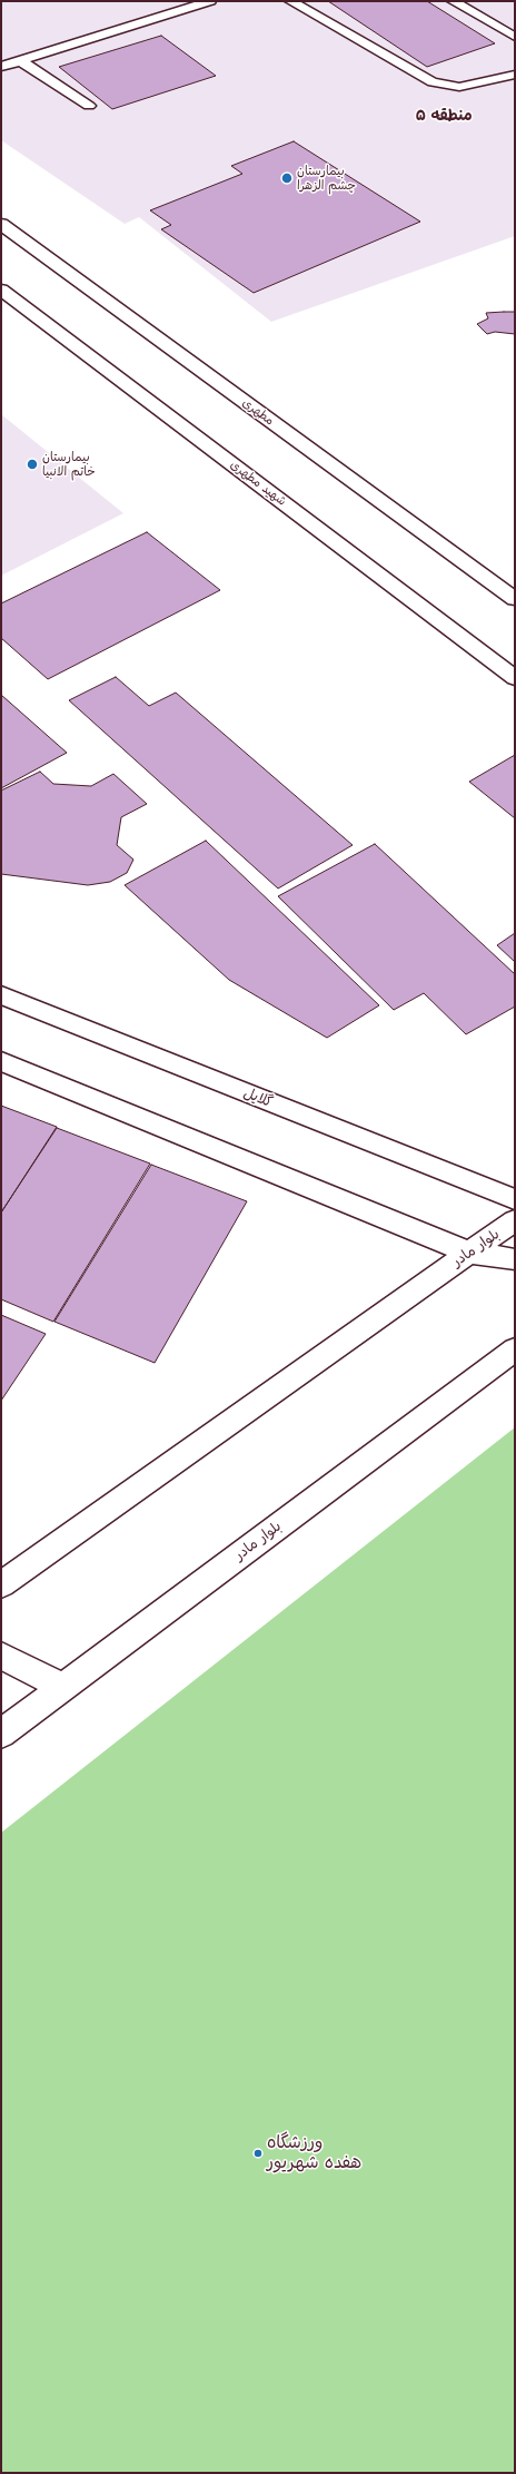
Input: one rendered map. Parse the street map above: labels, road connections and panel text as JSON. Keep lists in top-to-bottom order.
{
  "streets": {
    "street": [
      "مطهری",
      "شهید مطهری",
      "گلایل",
      "بلوار مادر"
    ]
  },
  "districts": ["منطقه ۵"],
  "places": ["بیمارستان چشم الزهرا", "بیمارستان خاتم الانبیا", "ورزشگاه هفده شهریور"]
}
